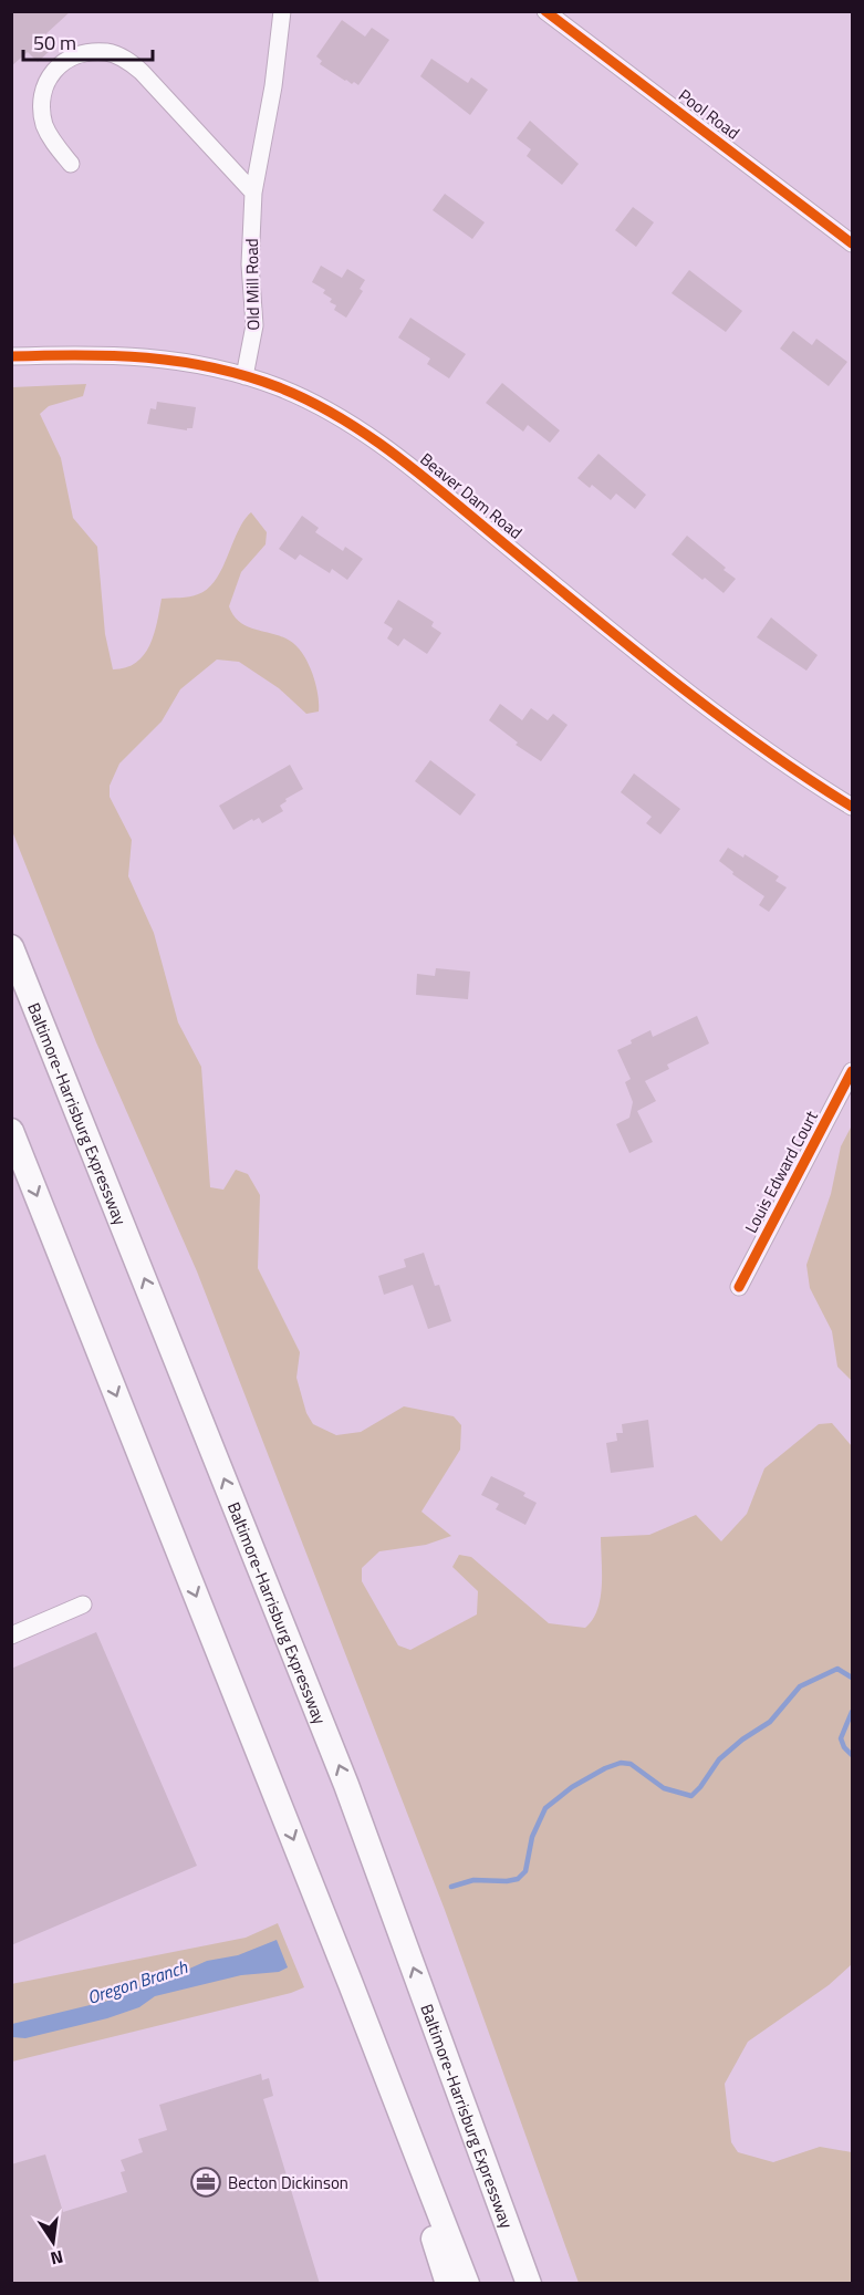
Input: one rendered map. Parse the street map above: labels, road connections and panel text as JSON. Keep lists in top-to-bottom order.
{
  "streets": {
    "highway": ["Baltimore-Harrisburg Expressway"],
    "street": [
      "Pool Road",
      "Old Mill Road",
      "Beaver Dam Road",
      "Louis Edward Court"
    ]
  },
  "crossings": [
    ["Old Mill Road", "Beaver Dam Road"]
  ],
  "water": ["Oregon Branch"],
  "places": {
    "office": ["Becton Dickinson"]
  },
  "scale_bar": "50 m",
  "north": "bottom"
}
